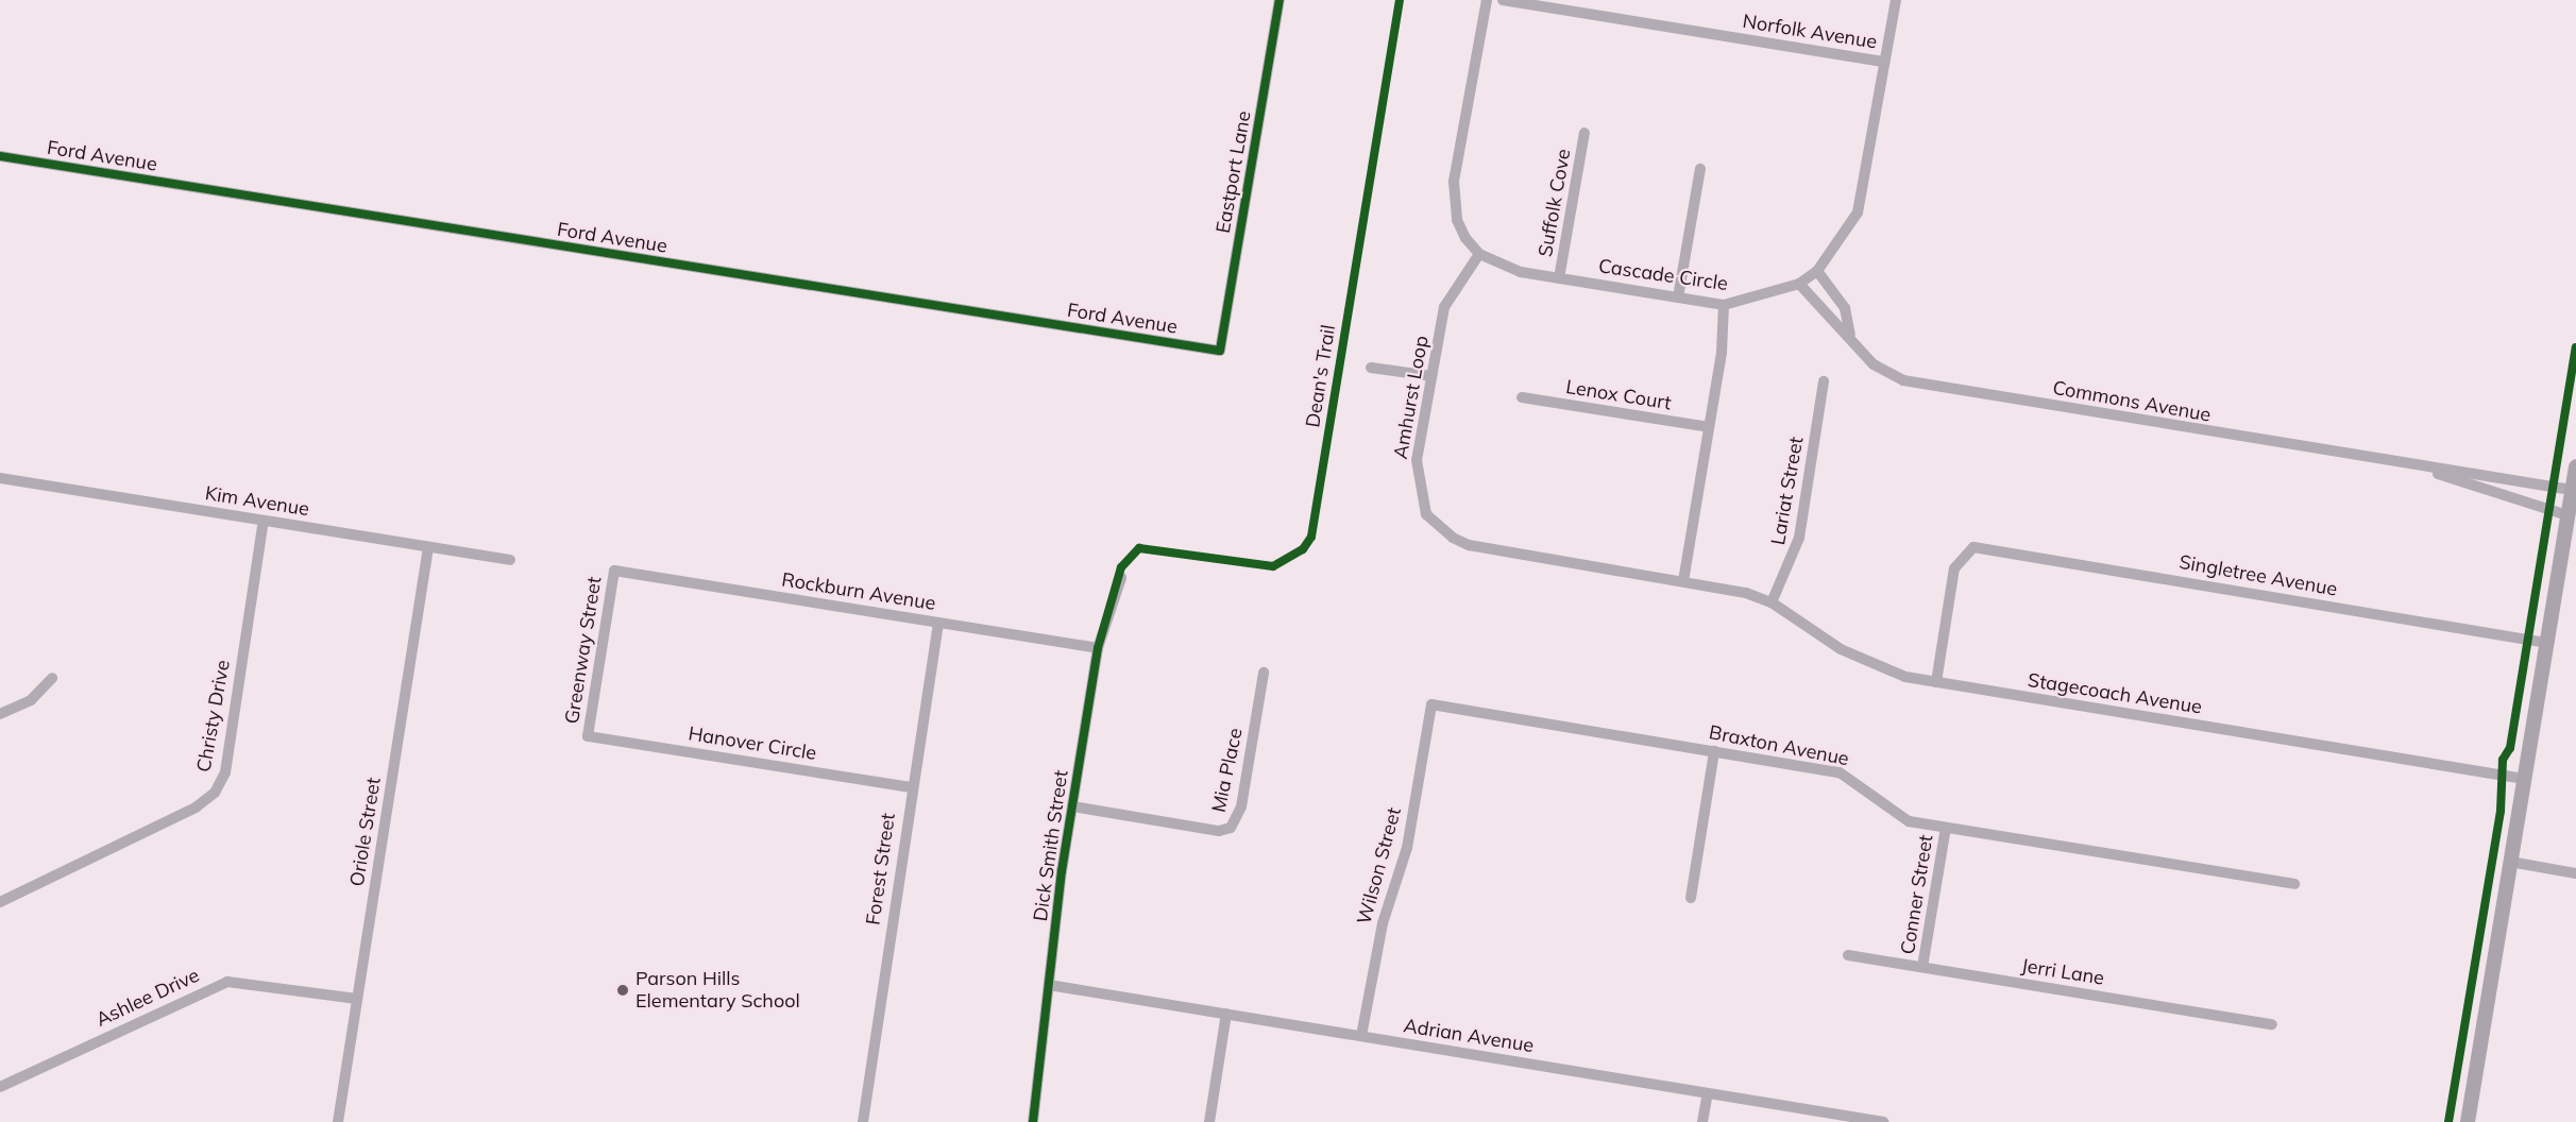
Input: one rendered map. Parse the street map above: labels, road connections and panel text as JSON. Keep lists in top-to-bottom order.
{
  "streets": {
    "street": [
      "Norfolk Avenue",
      "Ford Avenue",
      "Eastport Lane",
      "Suffolk Cove",
      "Cascade Circle",
      "Lenox Court",
      "Amhurst Loop",
      "Commons Avenue",
      "Lariat Street",
      "Kim Avenue",
      "Singletree Avenue",
      "Rockburn Avenue",
      "Greenway Street",
      "Stagecoach Avenue",
      "Christy Drive",
      "Hanover Circle",
      "Braxton Avenue",
      "Mia Place",
      "Oriole Street",
      "Dick Smith Street",
      "Wilson Street",
      "Forest Street",
      "Conner Street",
      "Jerri Lane",
      "Ashlee Drive",
      "Adrian Avenue"
    ],
    "cycle path": ["Dean's Trail"]
  },
  "crossings": [
    ["Norfolk Avenue", "Cascade Circle"],
    ["Ford Avenue", "Eastport Lane"],
    ["Suffolk Cove", "Cascade Circle"],
    ["Cascade Circle", "Amhurst Loop"],
    ["Cascade Circle", "Commons Avenue"],
    ["Amhurst Loop", "Stagecoach Avenue"],
    ["Lariat Street", "Stagecoach Avenue"],
    ["Kim Avenue", "Christy Drive"],
    ["Kim Avenue", "Oriole Street"],
    ["Singletree Avenue", "Stagecoach Avenue"],
    ["Rockburn Avenue", "Greenway Street"],
    ["Rockburn Avenue", "Dick Smith Street"],
    ["Rockburn Avenue", "Forest Street"],
    ["Greenway Street", "Hanover Circle"],
    ["Hanover Circle", "Forest Street"],
    ["Braxton Avenue", "Wilson Street"],
    ["Braxton Avenue", "Conner Street"],
    ["Mia Place", "Dick Smith Street"],
    ["Oriole Street", "Ashlee Drive"],
    ["Dick Smith Street", "Adrian Avenue"],
    ["Wilson Street", "Adrian Avenue"],
    ["Conner Street", "Jerri Lane"]
  ],
  "places": ["Parson Hills Elementary School"]
}
